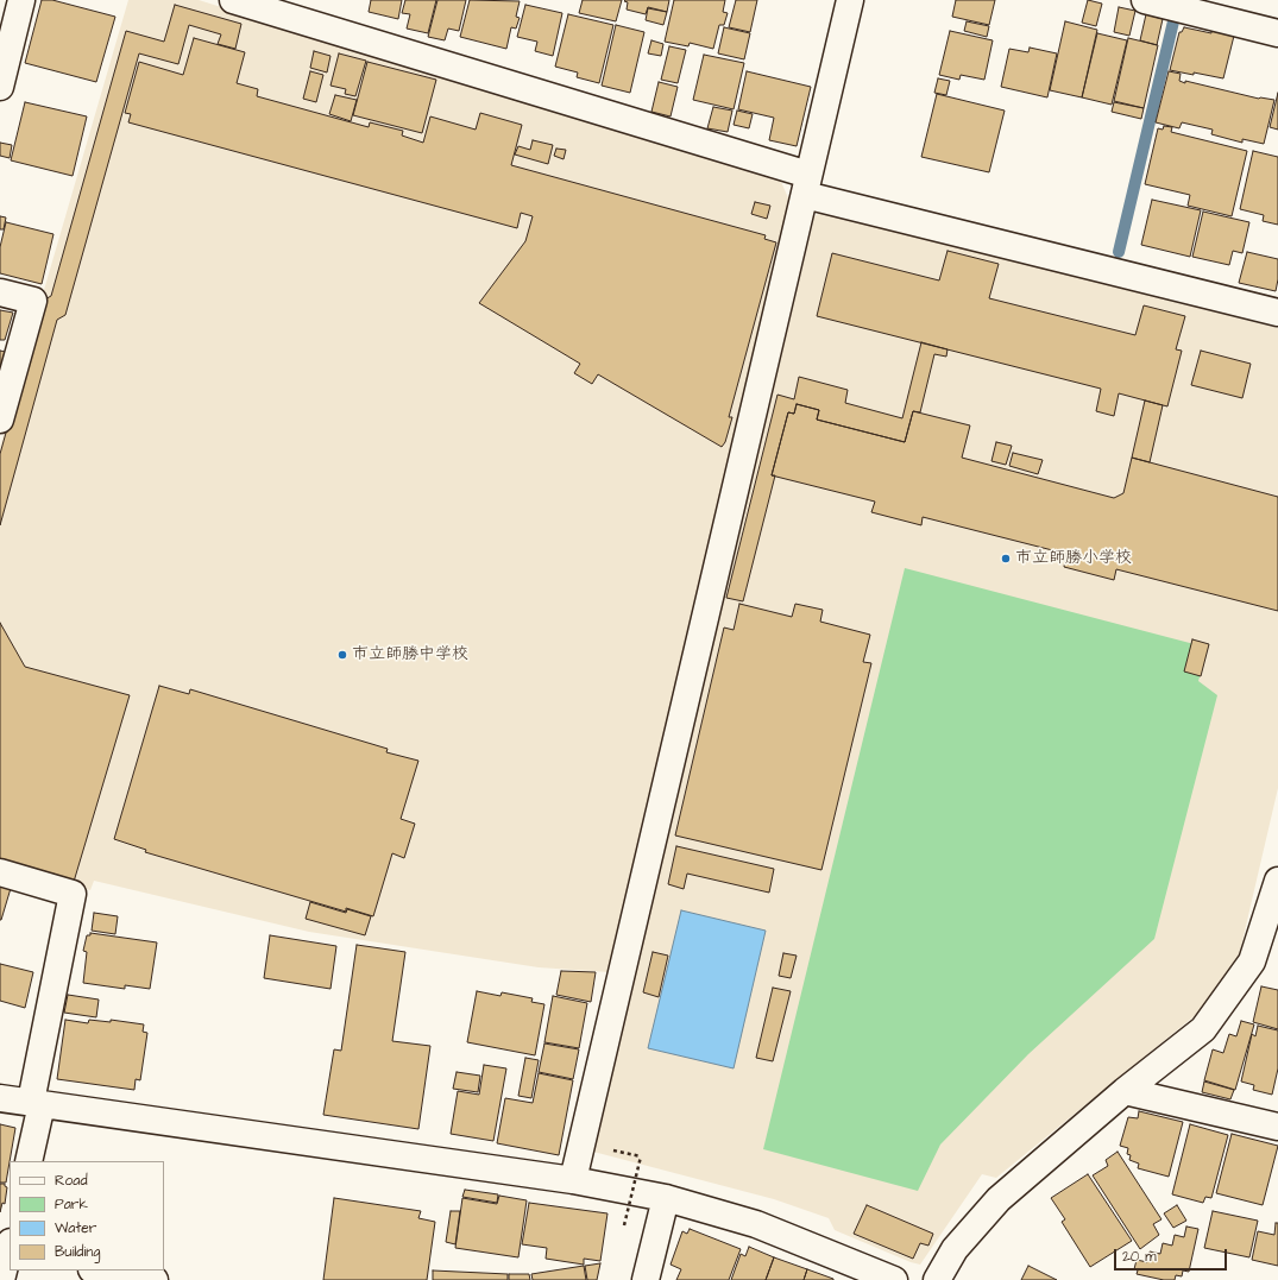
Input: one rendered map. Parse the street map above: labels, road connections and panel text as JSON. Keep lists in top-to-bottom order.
{
  "places": ["市立師勝小学校", "市立師勝中学校"],
  "legend": [
    "Road",
    "Park",
    "Water",
    "Building"
  ],
  "scale_bar": "20 m"
}
